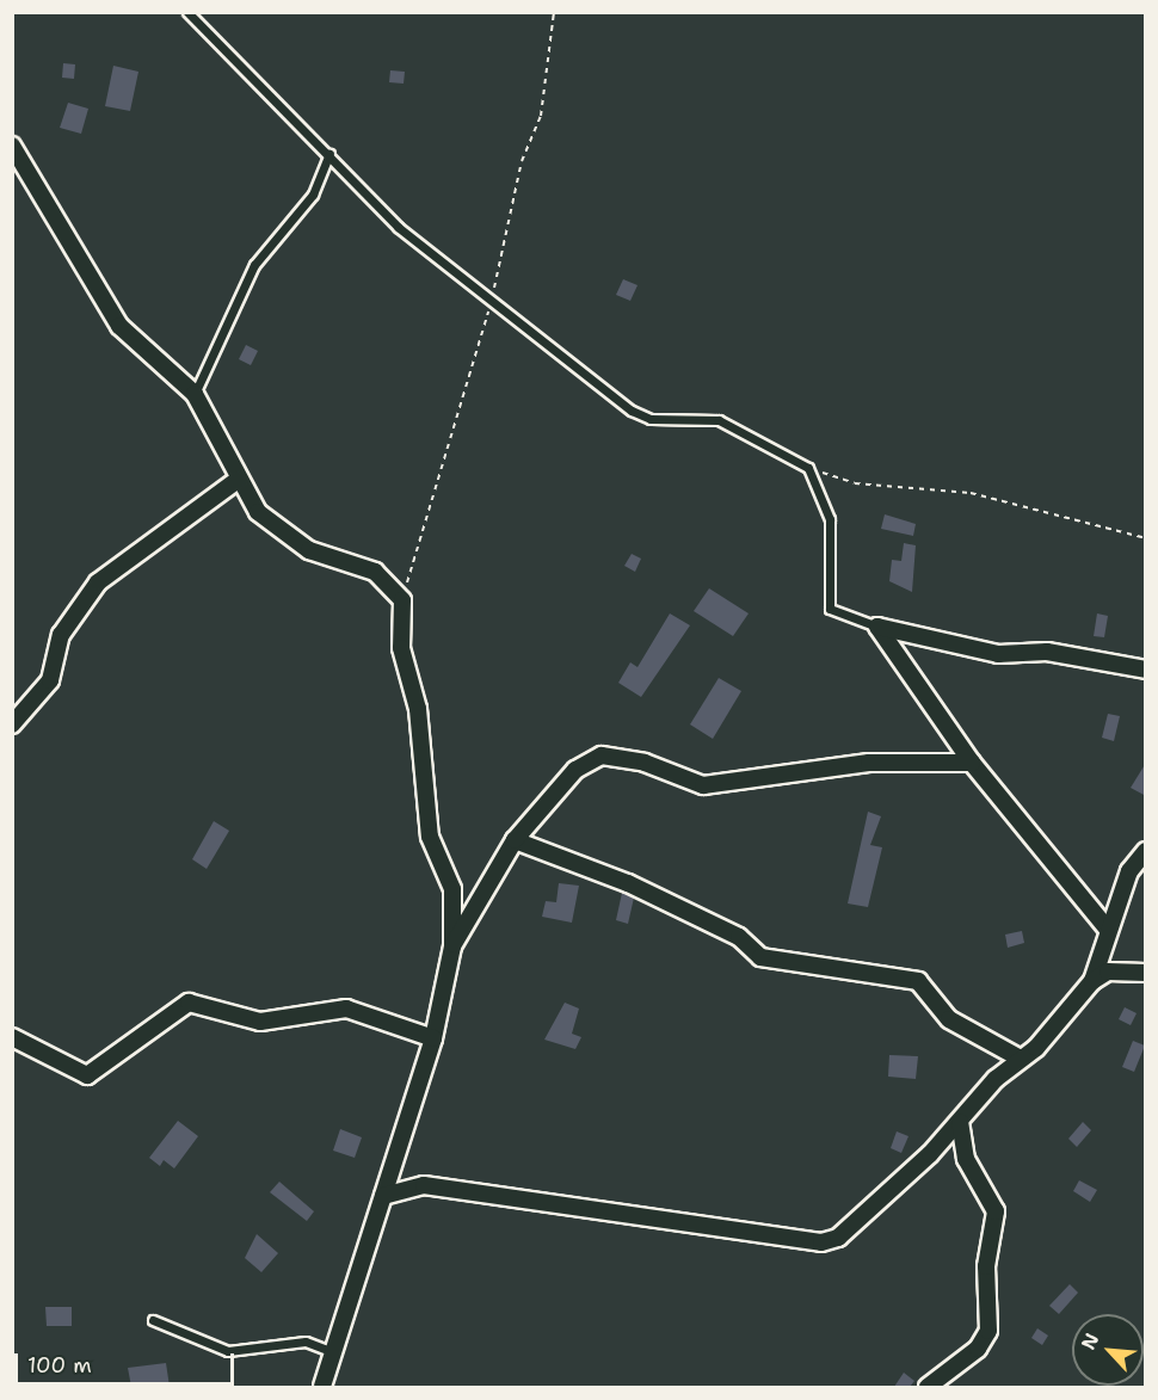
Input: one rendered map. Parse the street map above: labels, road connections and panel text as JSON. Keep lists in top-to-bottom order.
{
  "scale_bar": "100 m",
  "north": "top left"
}
